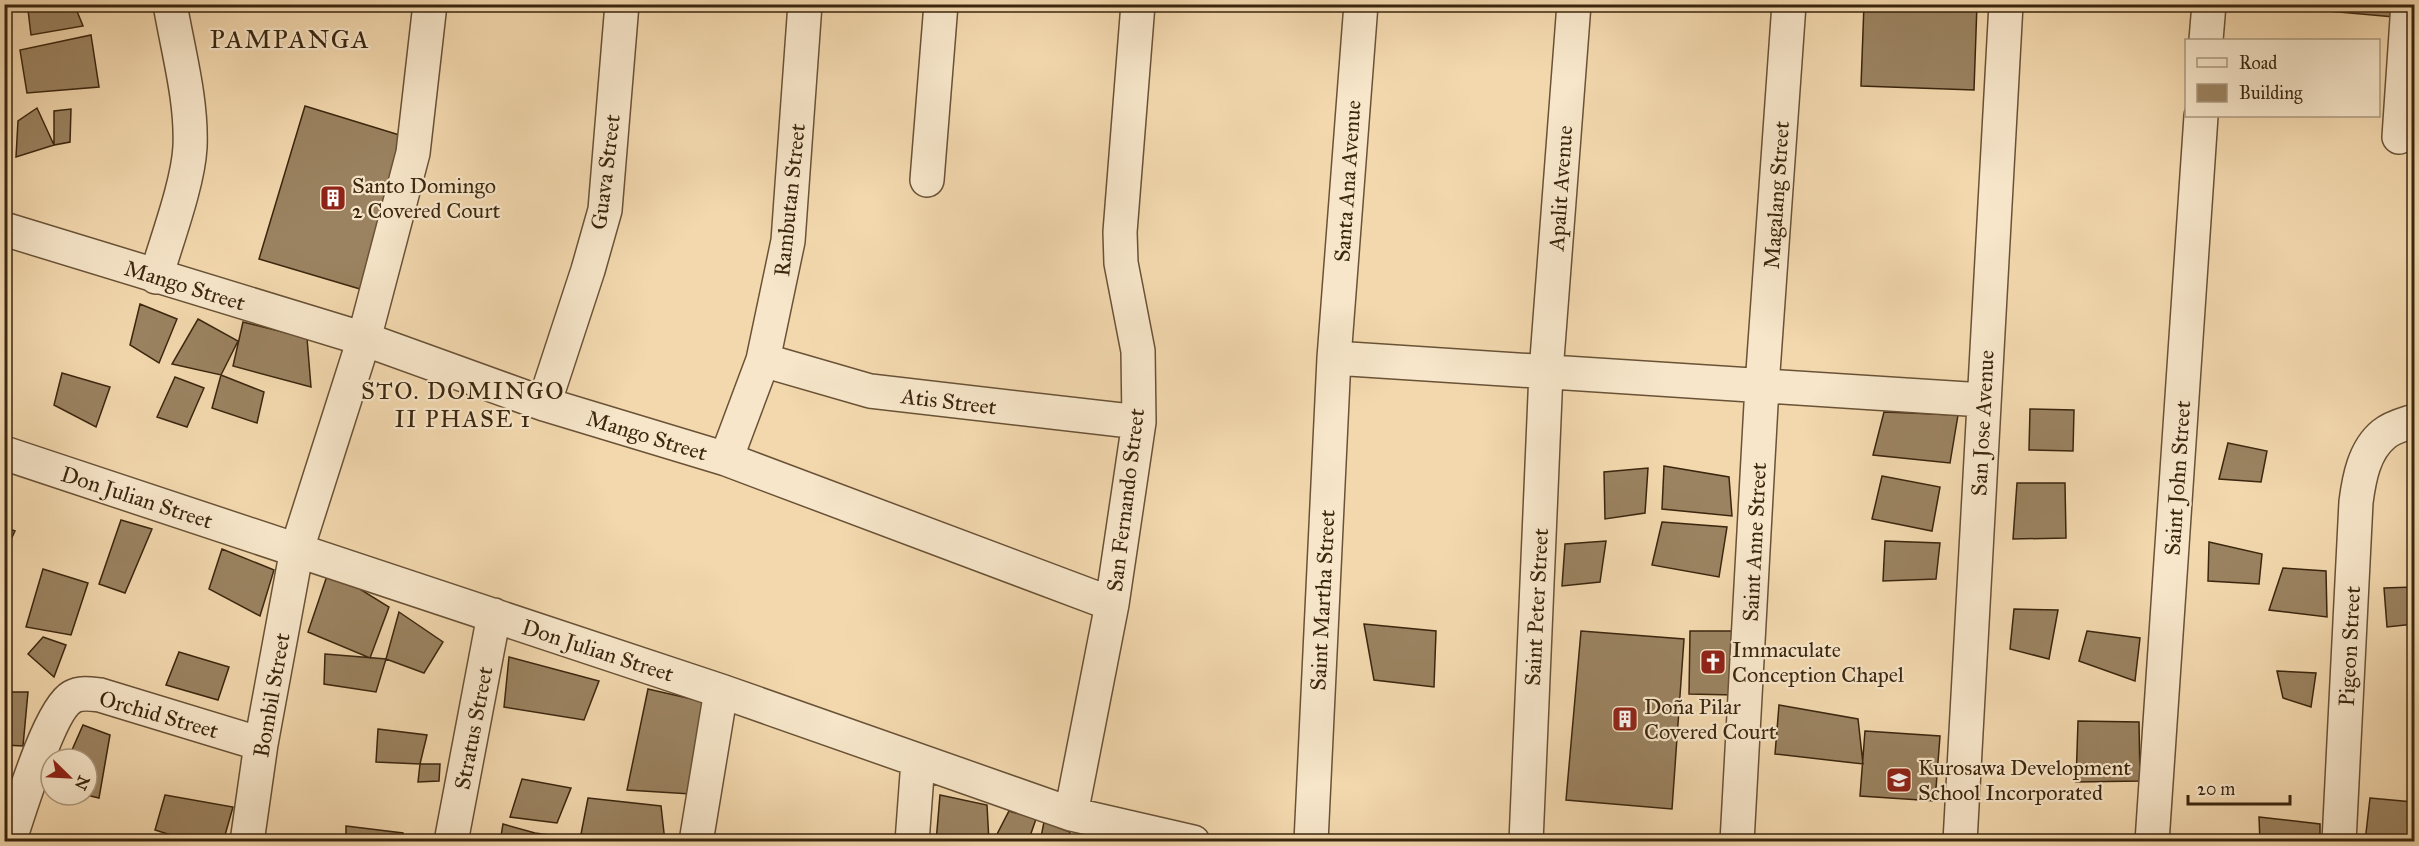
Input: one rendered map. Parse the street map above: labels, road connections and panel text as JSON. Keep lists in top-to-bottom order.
{
  "streets": {
    "street": [
      "Guava Street",
      "Santa Ana Avenue",
      "Apalit Avenue",
      "Magalang Street",
      "Rambutan Street",
      "Mango Street",
      "Atis Street",
      "San Jose Avenue",
      "Saint John Street",
      "Don Julian Street",
      "San Fernando Street",
      "Saint Anne Street",
      "Saint Martha Street",
      "Saint Peter Street",
      "Pigeon Street",
      "Bombil Street",
      "Orchid Street",
      "Stratus Street"
    ]
  },
  "crossings": [
    ["Guava Street", "Mango Street"],
    ["Santa Ana Avenue", "Saint Martha Street"],
    ["Apalit Avenue", "Saint Peter Street"],
    ["Magalang Street", "Saint Anne Street"],
    ["Rambutan Street", "Mango Street"],
    ["Rambutan Street", "Atis Street"],
    ["Mango Street", "San Fernando Street"],
    ["Mango Street", "Bombil Street"],
    ["Atis Street", "San Fernando Street"],
    ["Don Julian Street", "San Fernando Street"],
    ["Don Julian Street", "Bombil Street"],
    ["Don Julian Street", "Stratus Street"],
    ["Bombil Street", "Orchid Street"]
  ],
  "districts": ["PAMPANGA", "STO. DOMINGO II PHASE 1"],
  "places": {
    "building": ["Santo Domingo 2 Covered Court", "Doña Pilar Covered Court"],
    "church": ["Immaculate Conception Chapel"],
    "school or university": ["Kurosawa Development School Incorporated"]
  },
  "legend": ["Road", "Building"],
  "scale_bar": "20 m",
  "north": "bottom right"
}
